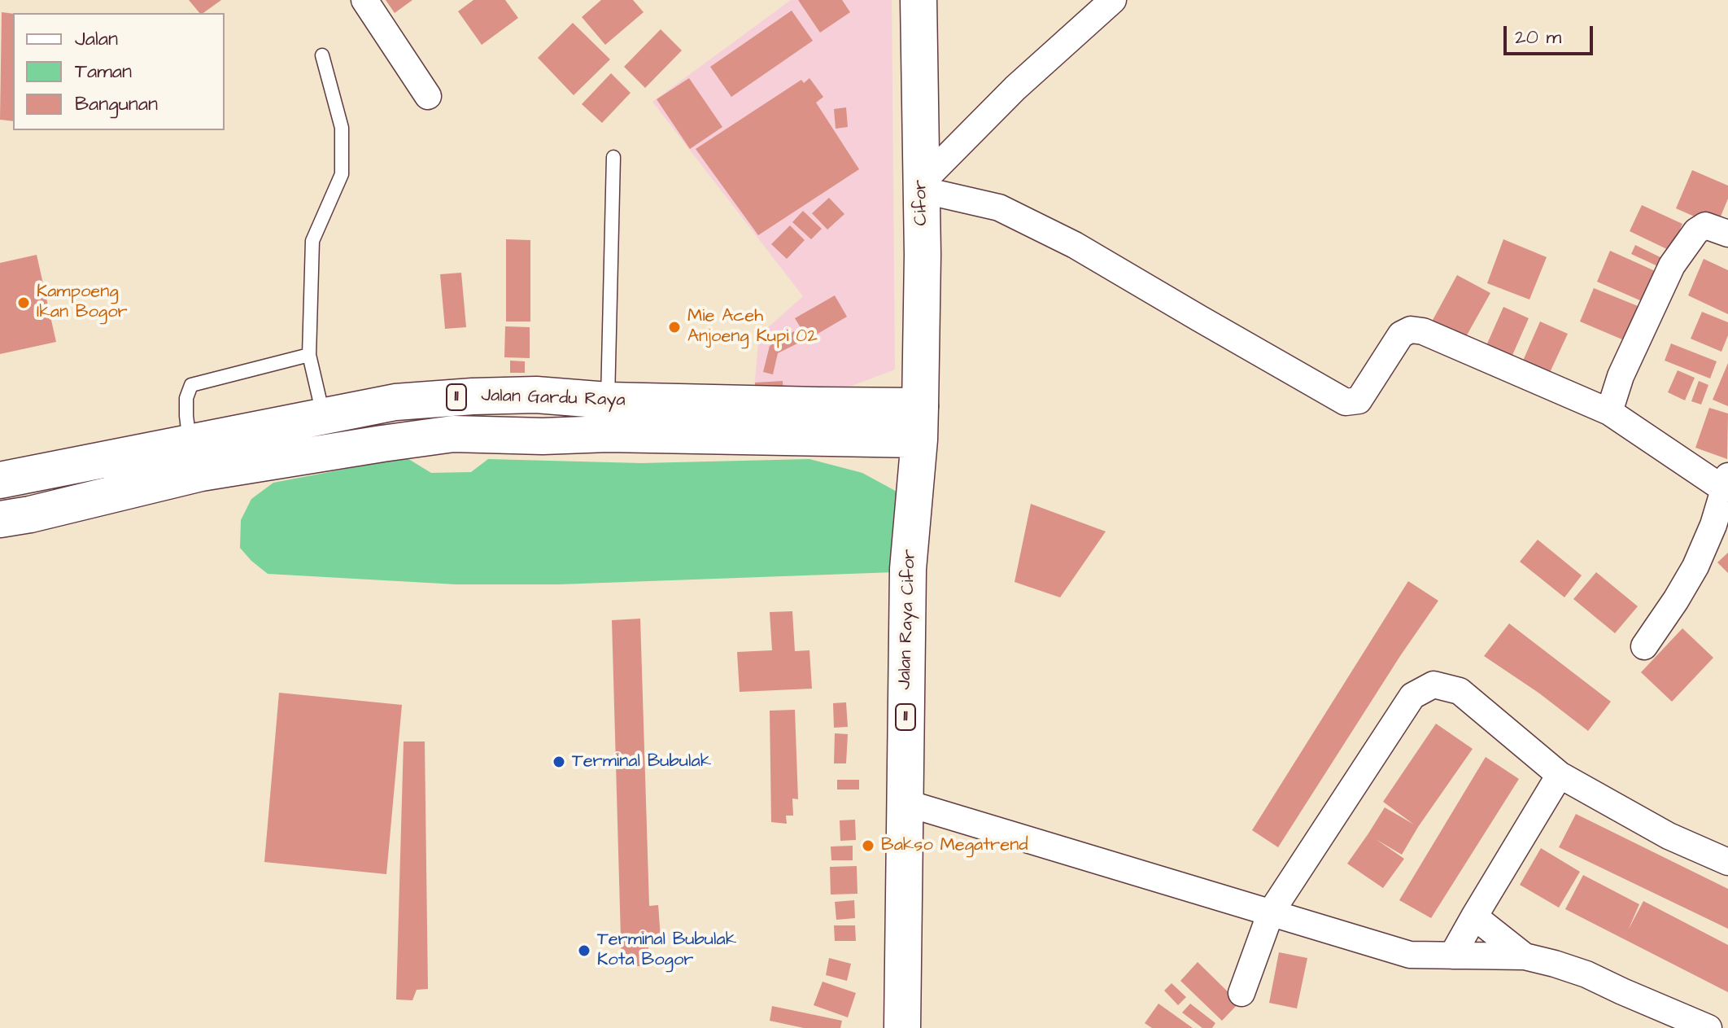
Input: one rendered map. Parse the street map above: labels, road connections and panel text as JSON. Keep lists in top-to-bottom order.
{
  "streets": {
    "main road": [
      "Cifor",
      "11",
      "Jalan Gardu Raya",
      "Jalan Raya Cifor"
    ]
  },
  "crossings": [
    ["Cifor", "Jalan Gardu Raya"],
    ["Cifor", "Jalan Raya Cifor"],
    ["Jalan Gardu Raya", "Jalan Raya Cifor"]
  ],
  "places": [
    "Kampoeng Ikan Bogor",
    "Mie Aceh Anjoeng Kupi 02",
    "Terminal Bubulak",
    "Bakso Megatrend",
    "Terminal Bubulak Kota Bogor"
  ],
  "legend": ["Jalan", "Taman", "Bangunan"],
  "scale_bar": "20 m"
}
